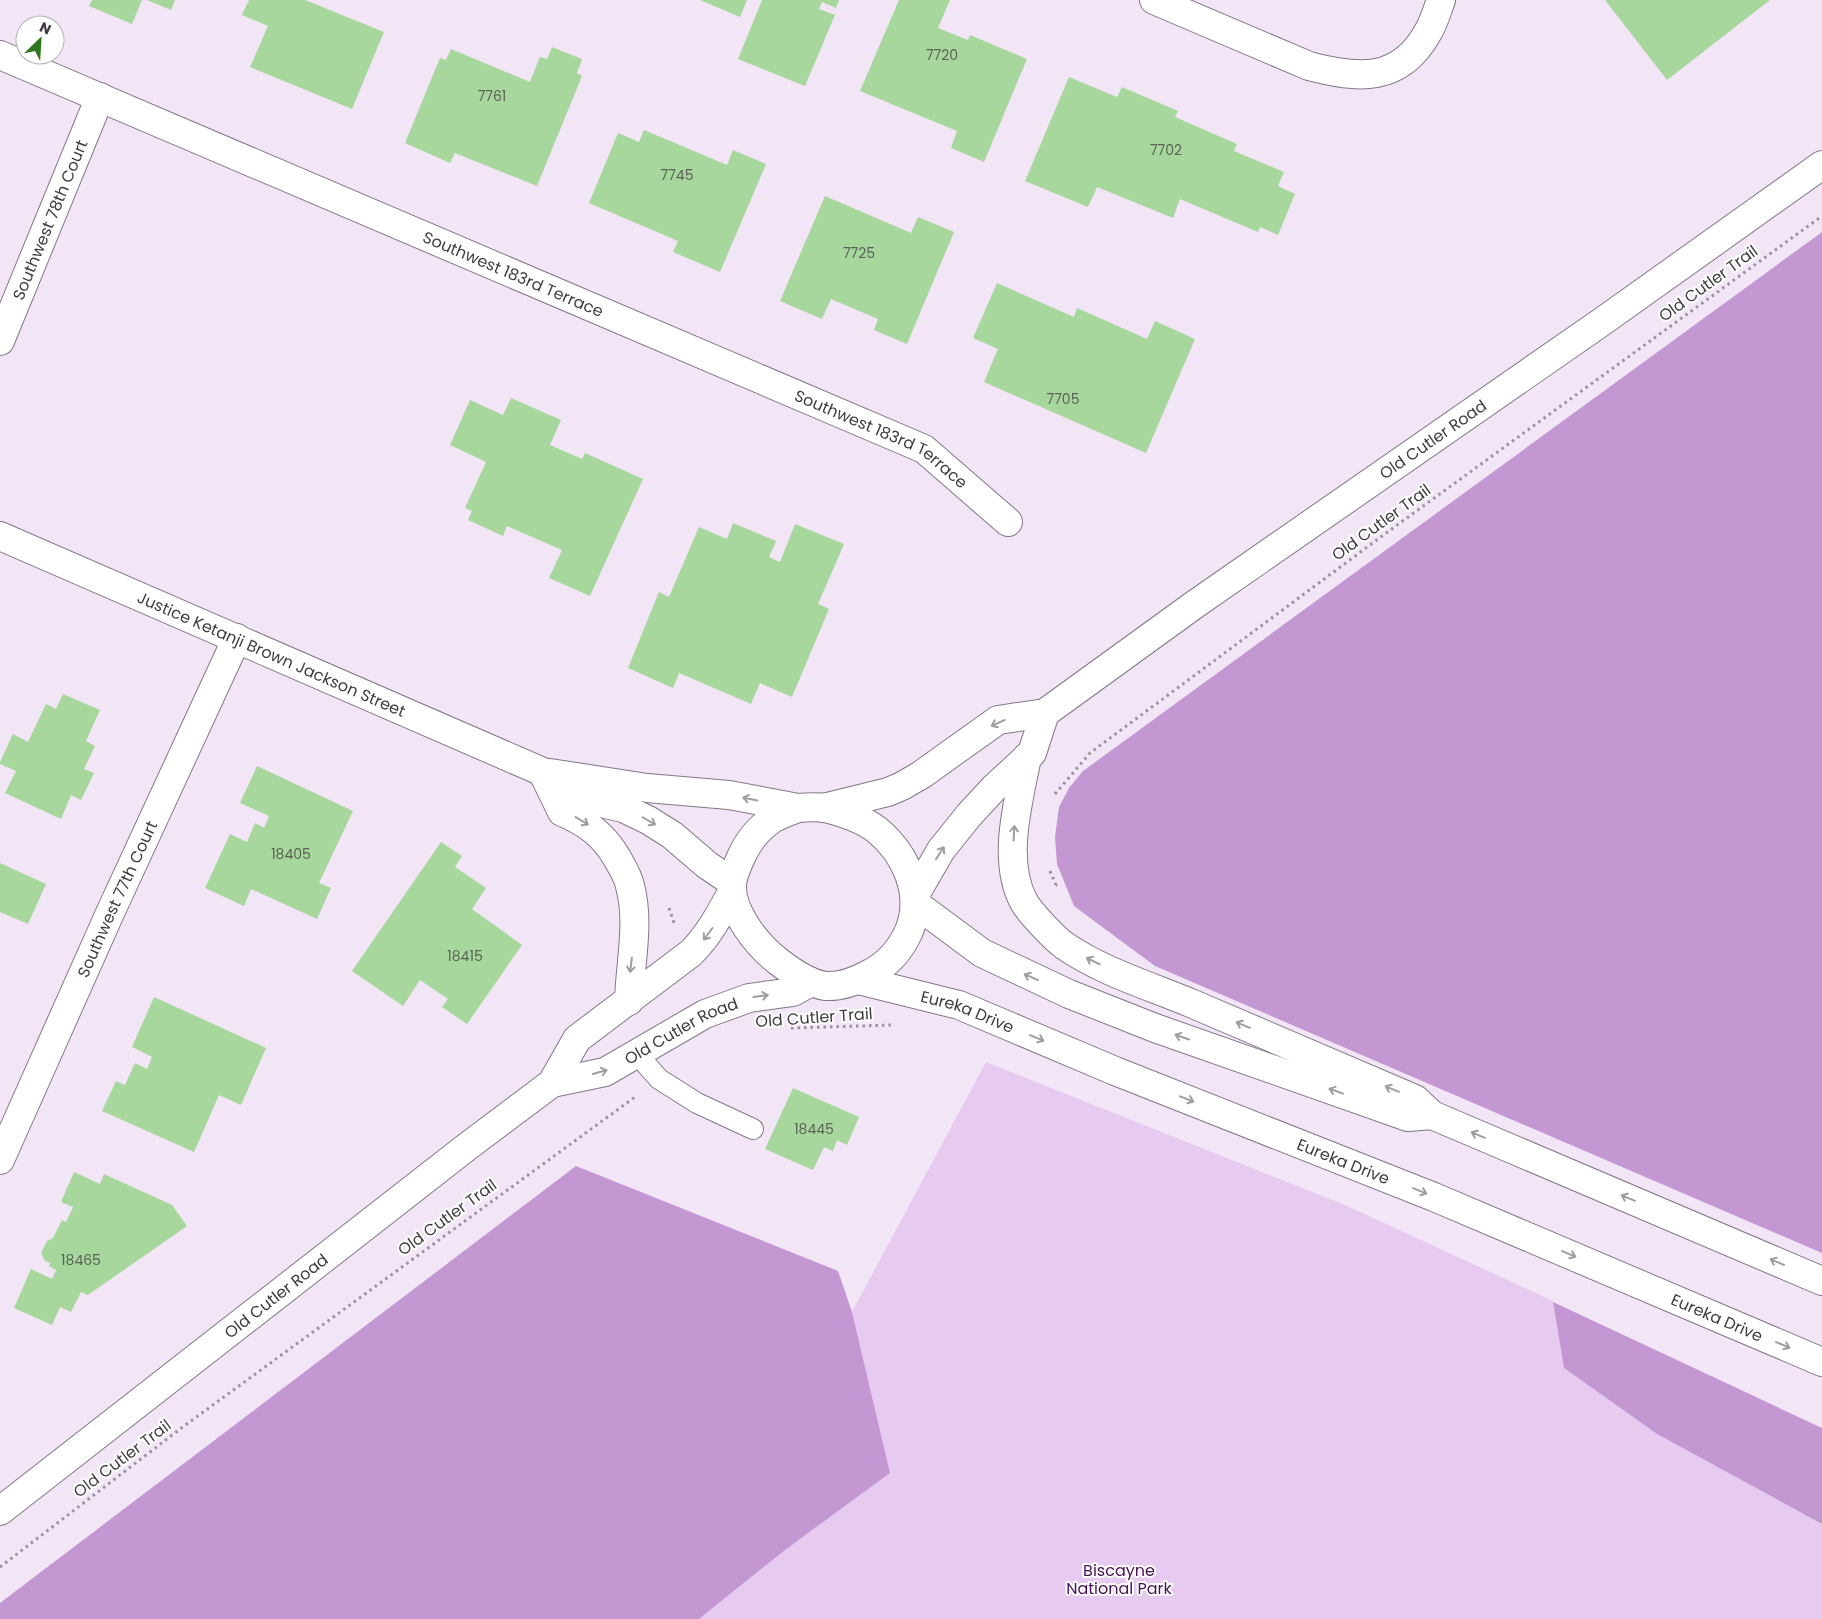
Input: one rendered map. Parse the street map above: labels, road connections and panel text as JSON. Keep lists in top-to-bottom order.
{
  "streets": {
    "street": [
      "Southwest 78th Court",
      "Southwest 183rd Terrace",
      "Old Cutler Road",
      "Justice Ketanji Brown Jackson Street",
      "Southwest 77th Court",
      "Eureka Drive"
    ],
    "path": ["Old Cutler Trail"]
  },
  "crossings": [
    ["Southwest 78th Court", "Southwest 183rd Terrace"],
    ["Old Cutler Road", "Justice Ketanji Brown Jackson Street"],
    ["Old Cutler Road", "Eureka Drive"],
    ["Justice Ketanji Brown Jackson Street", "Southwest 77th Court"],
    ["Justice Ketanji Brown Jackson Street", "Eureka Drive"]
  ],
  "parks": ["Biscayne National Park"],
  "house_numbers": [
    "7720",
    "7761",
    "7702",
    "7745",
    "7725",
    "7705",
    "18405",
    "18415",
    "18445",
    "18465"
  ],
  "north": "top right"
}
